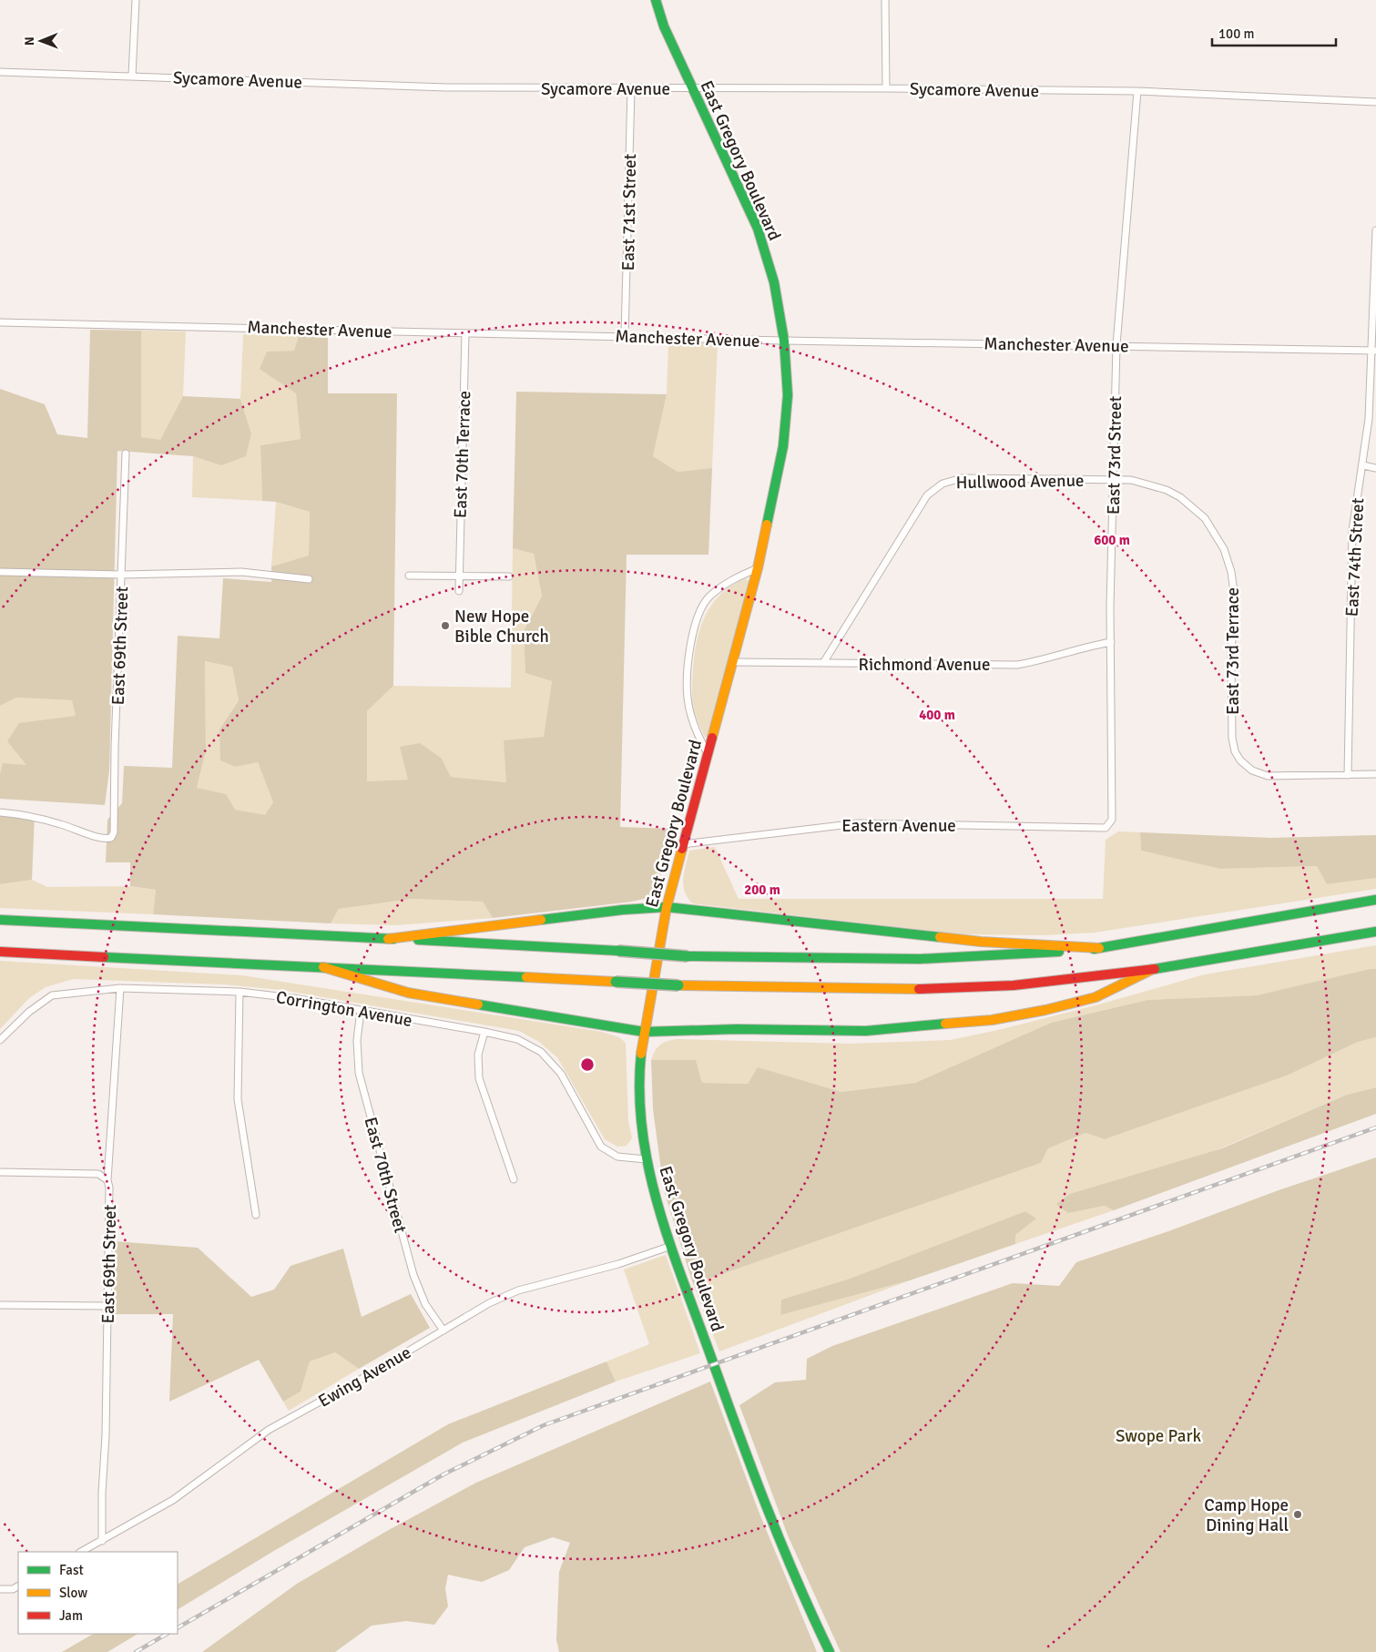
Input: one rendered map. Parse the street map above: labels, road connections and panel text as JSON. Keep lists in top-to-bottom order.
{
  "streets": {
    "main road": ["East Gregory Boulevard"],
    "street": [
      "Sycamore Avenue",
      "East 71st Street",
      "Manchester Avenue",
      "East 70th Terrace",
      "East 73rd Street",
      "Hullwood Avenue",
      "East 74th Street",
      "East 69th Street",
      "East 73rd Terrace",
      "Richmond Avenue",
      "Eastern Avenue",
      "Corrington Avenue",
      "East 70th Street",
      "Ewing Avenue"
    ]
  },
  "crossings": [
    ["Sycamore Avenue", "East Gregory Boulevard"],
    ["Sycamore Avenue", "East 71st Street"],
    ["Sycamore Avenue", "East 73rd Street"],
    ["East Gregory Boulevard", "Manchester Avenue"],
    ["East Gregory Boulevard", "Richmond Avenue"],
    ["East Gregory Boulevard", "Eastern Avenue"],
    ["East Gregory Boulevard", "Corrington Avenue"],
    ["East Gregory Boulevard", "Ewing Avenue"],
    ["East 71st Street", "Manchester Avenue"],
    ["Manchester Avenue", "East 70th Terrace"],
    ["Manchester Avenue", "East 73rd Street"],
    ["Manchester Avenue", "East 74th Street"],
    ["East 73rd Street", "Hullwood Avenue"],
    ["East 73rd Street", "Richmond Avenue"],
    ["East 73rd Street", "Eastern Avenue"],
    ["Hullwood Avenue", "East 73rd Terrace"],
    ["Hullwood Avenue", "Richmond Avenue"],
    ["East 74th Street", "East 73rd Terrace"],
    ["East 69th Street", "Corrington Avenue"],
    ["East 69th Street", "Ewing Avenue"],
    ["Corrington Avenue", "East 70th Street"],
    ["East 70th Street", "Ewing Avenue"]
  ],
  "parks": ["Swope Park"],
  "places": ["New Hope Bible Church", "Camp Hope Dining Hall"],
  "legend": ["Fast", "Slow", "Jam"],
  "scale_bar": "100 m",
  "north": "left",
  "rings": ["600 m", "400 m", "200 m"]
}
